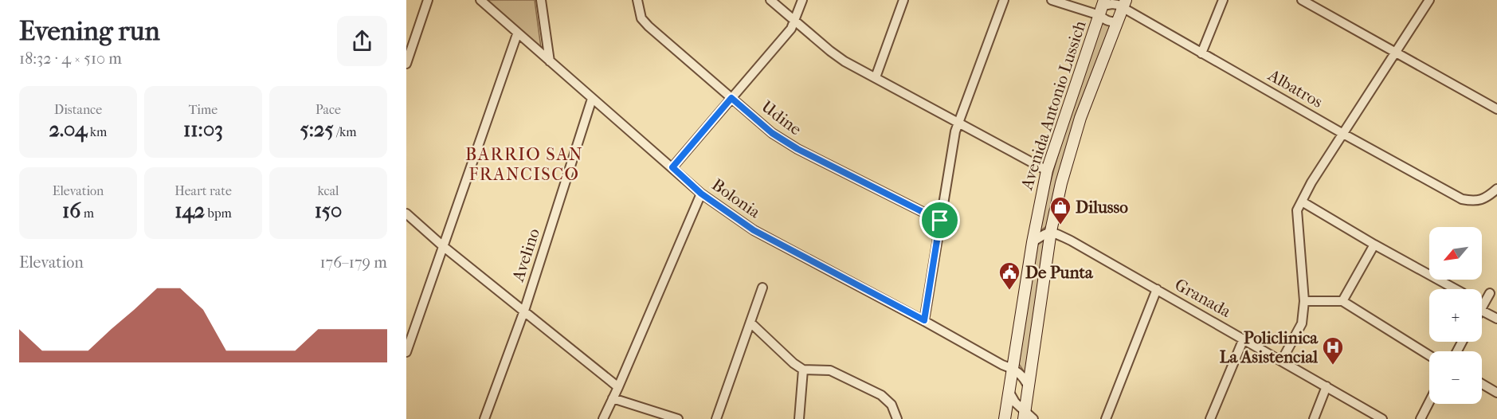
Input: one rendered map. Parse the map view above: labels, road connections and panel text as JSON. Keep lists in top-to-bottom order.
{
  "streets": {
    "main road": ["Avenida Antonio Lussich"],
    "street": [
      "Albatros",
      "Udine",
      "Bolonia",
      "Avelino",
      "Granada"
    ]
  },
  "crossings": [
    ["Albatros", "Avenida Antonio Lussich"],
    ["Avenida Antonio Lussich", "Bolonia"],
    ["Avenida Antonio Lussich", "Granada"],
    ["Bolonia", "Avelino"]
  ],
  "districts": ["BARRIO SAN FRANCISCO"],
  "places": {
    "shop": ["Dilusso"],
    "public building": ["De Punta"],
    "hospital": ["Policlinica La Asistencial"]
  },
  "north": "bottom left",
  "page": {
    "heading": ["Evening run", "18:32 · 4 × 510 m"],
    "stats": [
      ["Distance", "2.04 km"],
      ["Time", "11:03"],
      ["Pace", "5:25 /km"],
      ["Elevation", "16 m"],
      ["Heart rate", "142 bpm"],
      ["kcal", "150"]
    ],
    "map_buttons": ["+", "−"],
    "chart": ["Elevation", "176–179 m"]
  }
}
